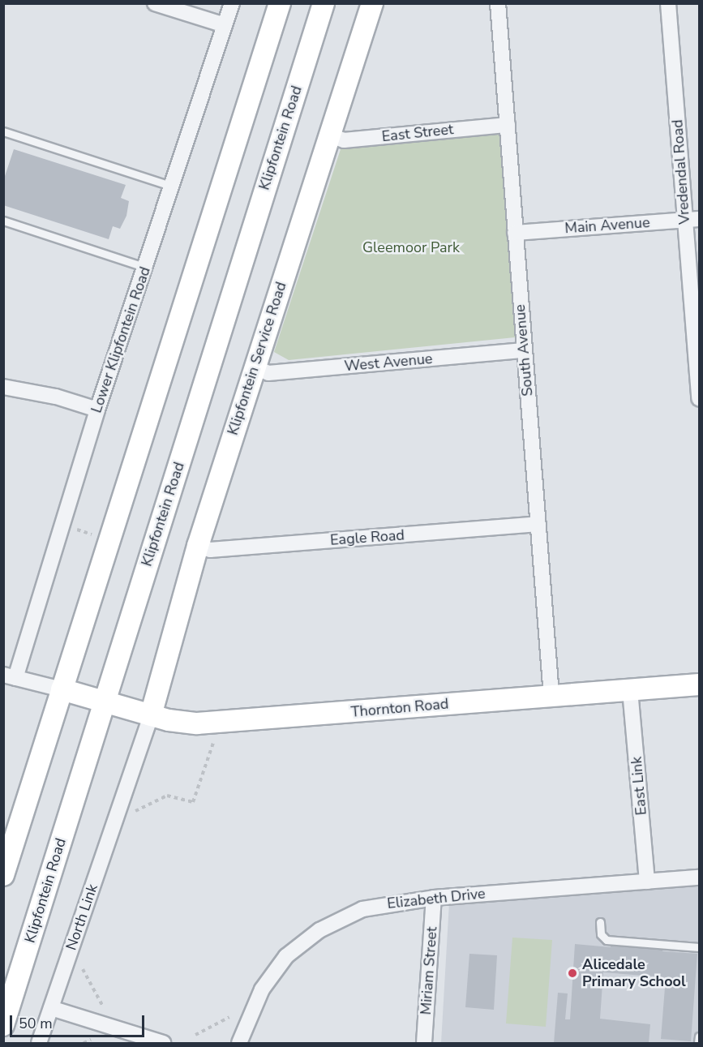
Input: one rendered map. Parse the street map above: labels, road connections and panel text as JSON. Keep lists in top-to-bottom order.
{
  "streets": {
    "main road": ["Klipfontein Road", "Klipfontein Service Road", "Thornton Road"],
    "street": [
      "East Street",
      "Vredendal Road",
      "Main Avenue",
      "Lower Klipfontein Road",
      "South Avenue",
      "West Avenue",
      "Eagle Road",
      "East Link",
      "Elizabeth Drive",
      "North Link",
      "Miriam Street"
    ]
  },
  "crossings": [
    ["East Street", "South Avenue"],
    ["East Street", "Klipfontein Service Road"],
    ["Klipfontein Road", "Thornton Road"],
    ["Vredendal Road", "Main Avenue"],
    ["Main Avenue", "South Avenue"],
    ["South Avenue", "West Avenue"],
    ["South Avenue", "Eagle Road"],
    ["South Avenue", "Thornton Road"],
    ["Klipfontein Service Road", "West Avenue"],
    ["Klipfontein Service Road", "Eagle Road"],
    ["Klipfontein Service Road", "Thornton Road"],
    ["Klipfontein Service Road", "North Link"],
    ["Thornton Road", "East Link"],
    ["Thornton Road", "North Link"],
    ["East Link", "Elizabeth Drive"],
    ["Elizabeth Drive", "Miriam Street"]
  ],
  "parks": ["Gleemoor Park"],
  "places": ["Alicedale Primary School"],
  "scale_bar": "50 m"
}
